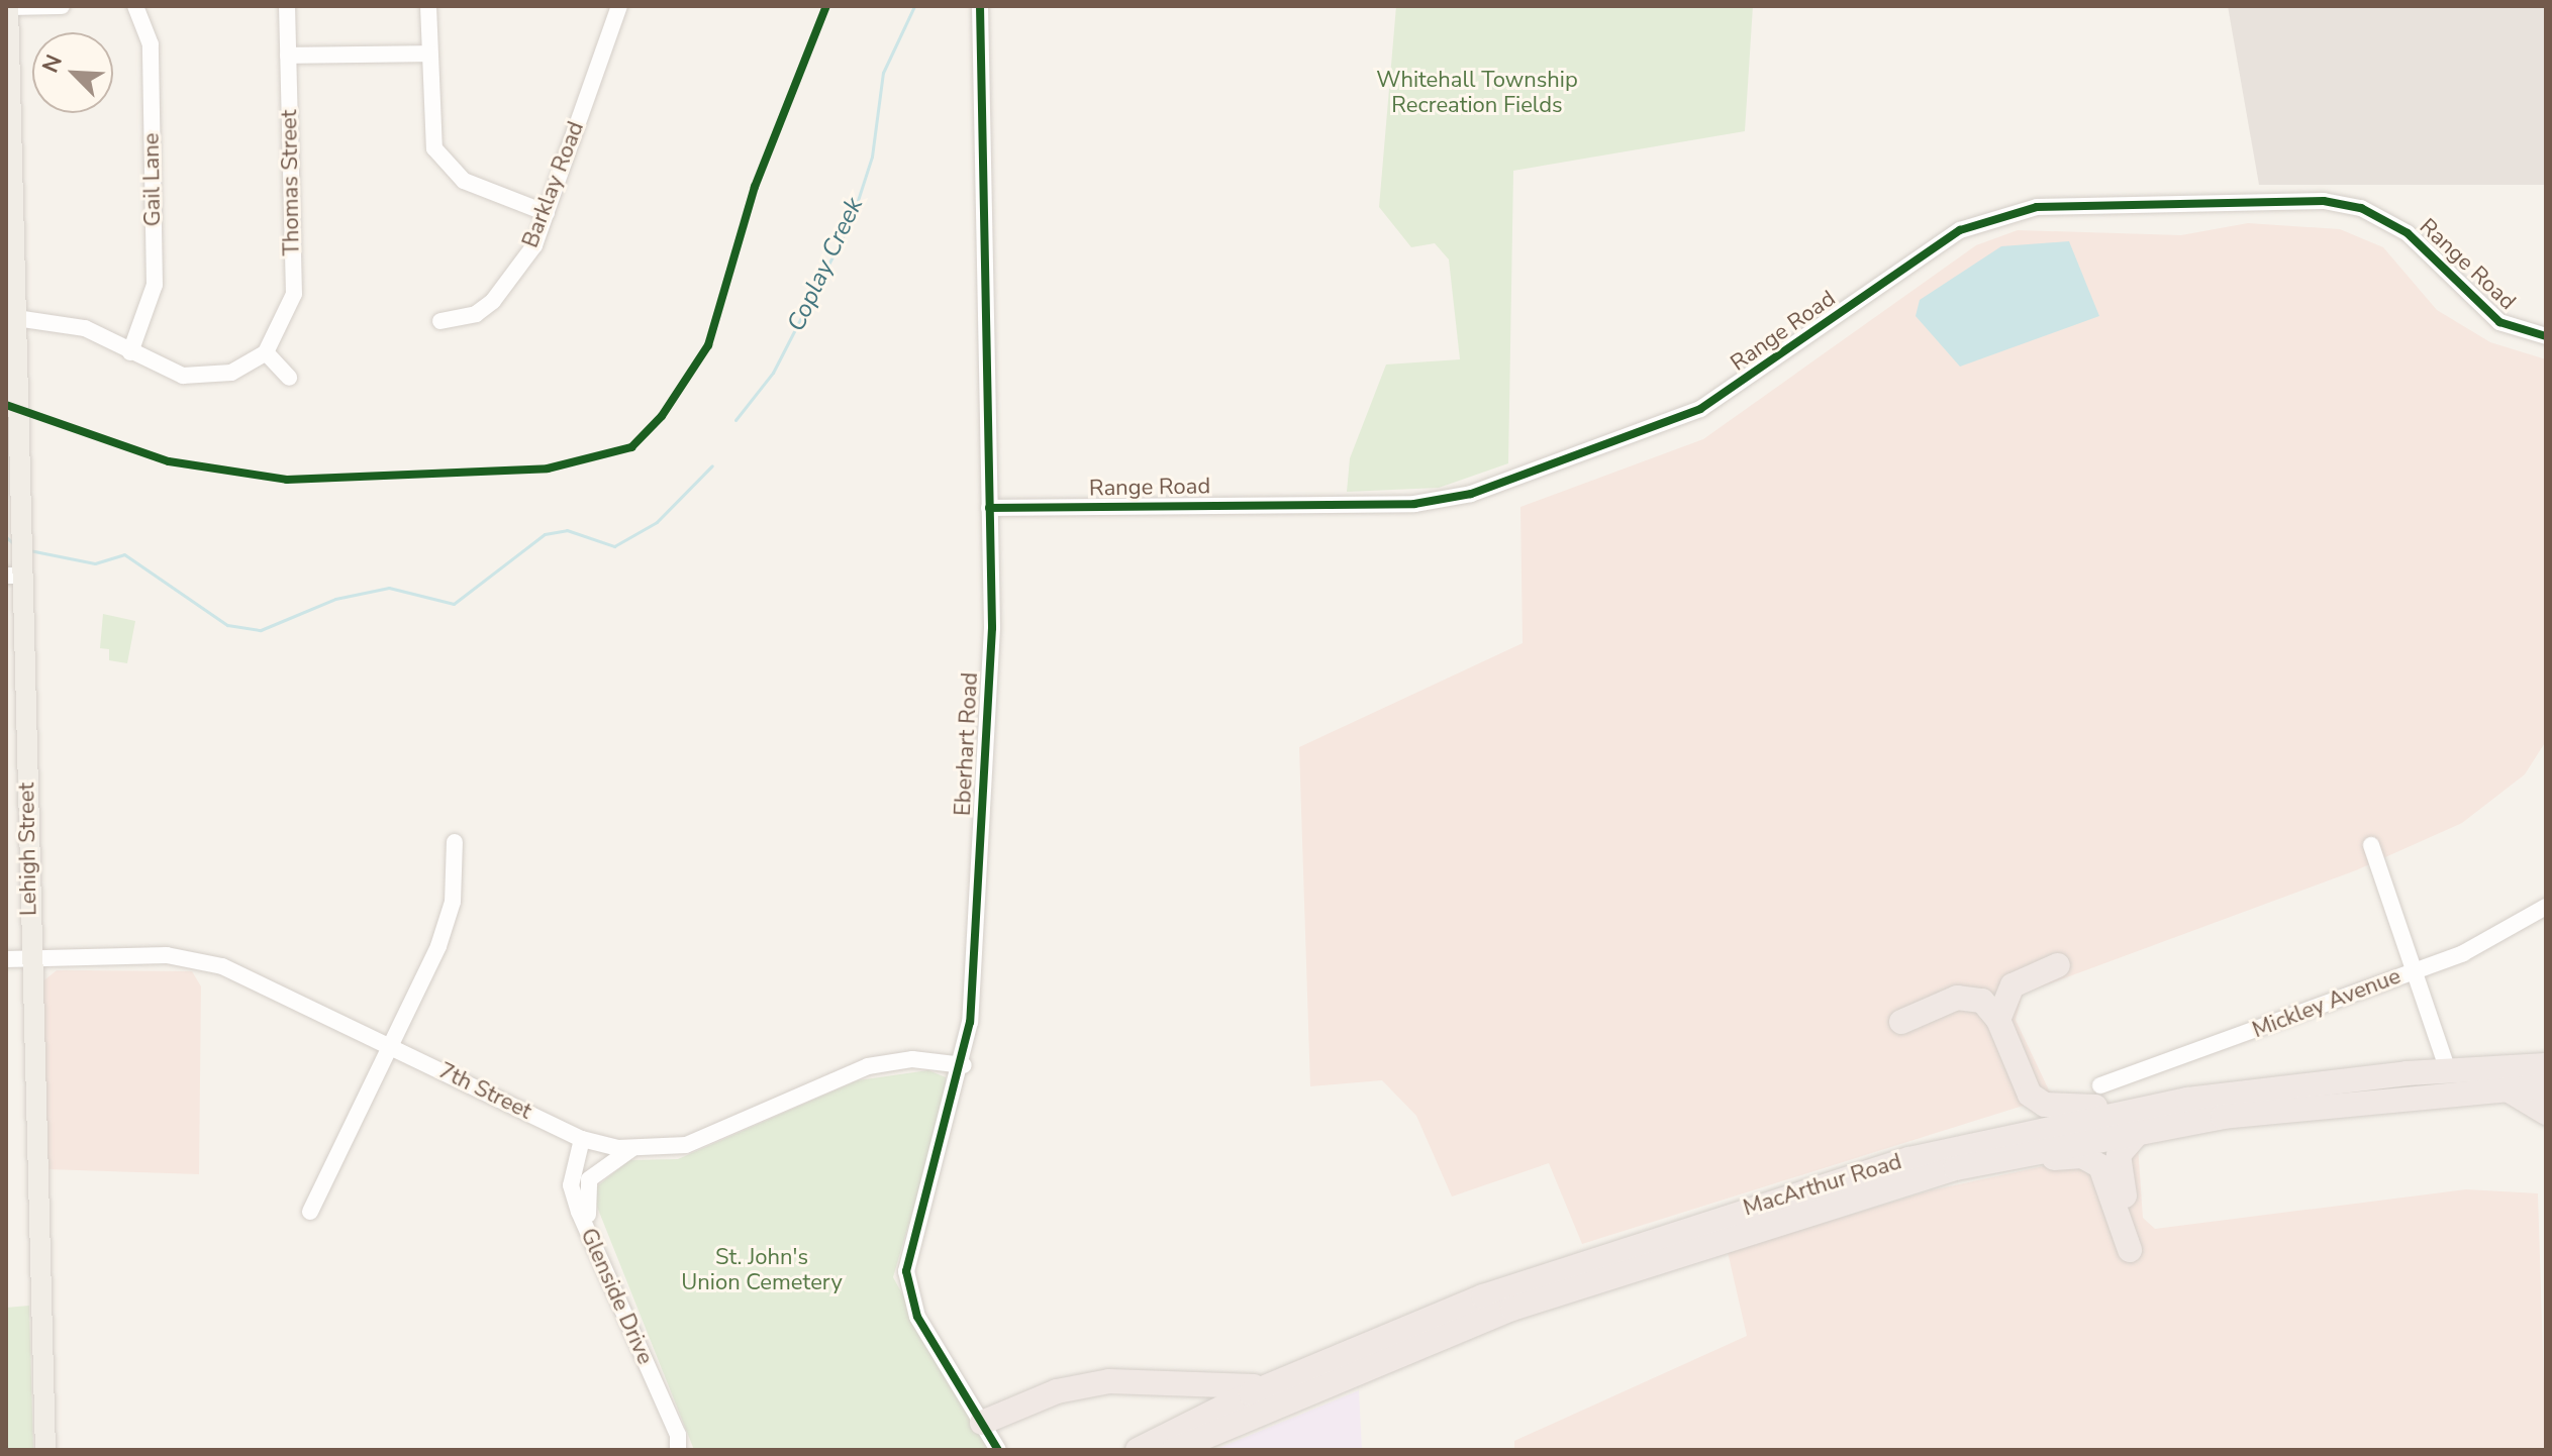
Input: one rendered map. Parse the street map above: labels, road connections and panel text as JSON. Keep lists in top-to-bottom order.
{
  "streets": {
    "highway": ["MacArthur Road"],
    "main road": ["Lehigh Street"],
    "street": [
      "Gail Lane",
      "Thomas Street",
      "Barklay Road",
      "Range Road",
      "Eberhart Road",
      "Mickley Avenue",
      "7th Street",
      "Glenside Drive"
    ]
  },
  "crossings": [
    ["Range Road", "Eberhart Road"],
    ["Eberhart Road", "7th Street"],
    ["Lehigh Street", "7th Street"],
    ["7th Street", "Glenside Drive"]
  ],
  "water": ["Coplay Creek"],
  "parks": ["Whitehall Township Recreation Fields", "St. John's Union Cemetery"],
  "north": "top left"
}
